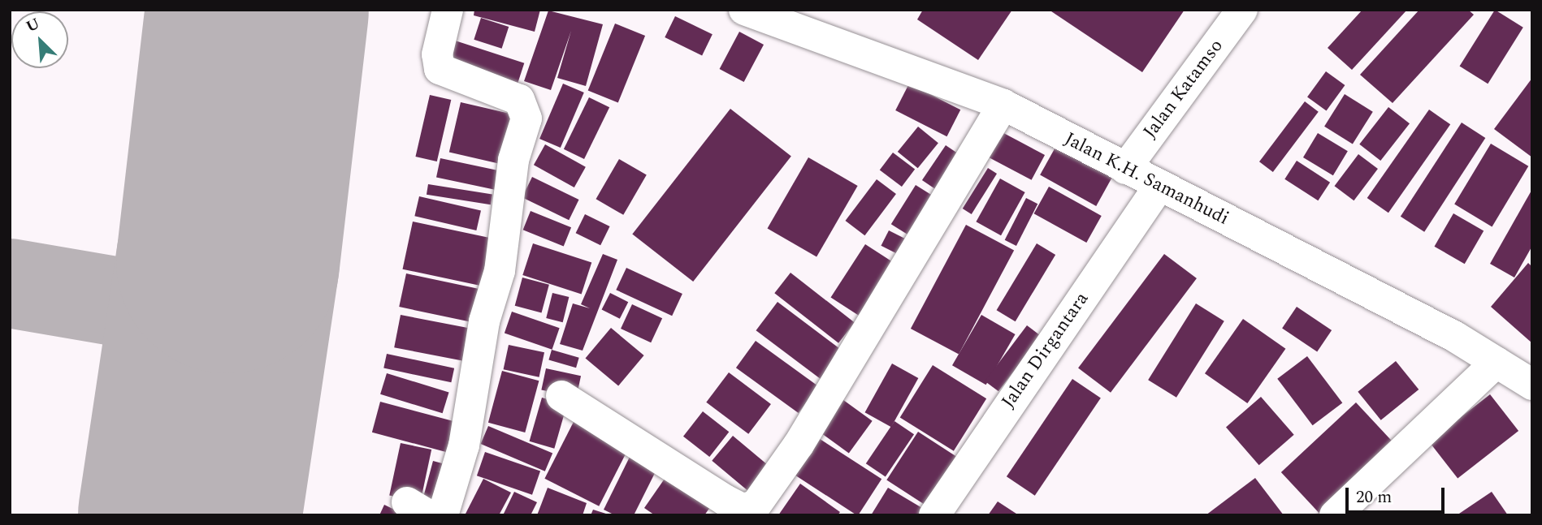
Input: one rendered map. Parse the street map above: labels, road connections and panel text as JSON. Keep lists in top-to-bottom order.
{
  "streets": {
    "street": ["Jalan Katamso", "Jalan K.H. Samanhudi", "Jalan Dirgantara"]
  },
  "crossings": [
    ["Jalan Katamso", "Jalan K.H. Samanhudi"],
    ["Jalan K.H. Samanhudi", "Jalan Dirgantara"]
  ],
  "scale_bar": "20 m",
  "north": "top left"
}
